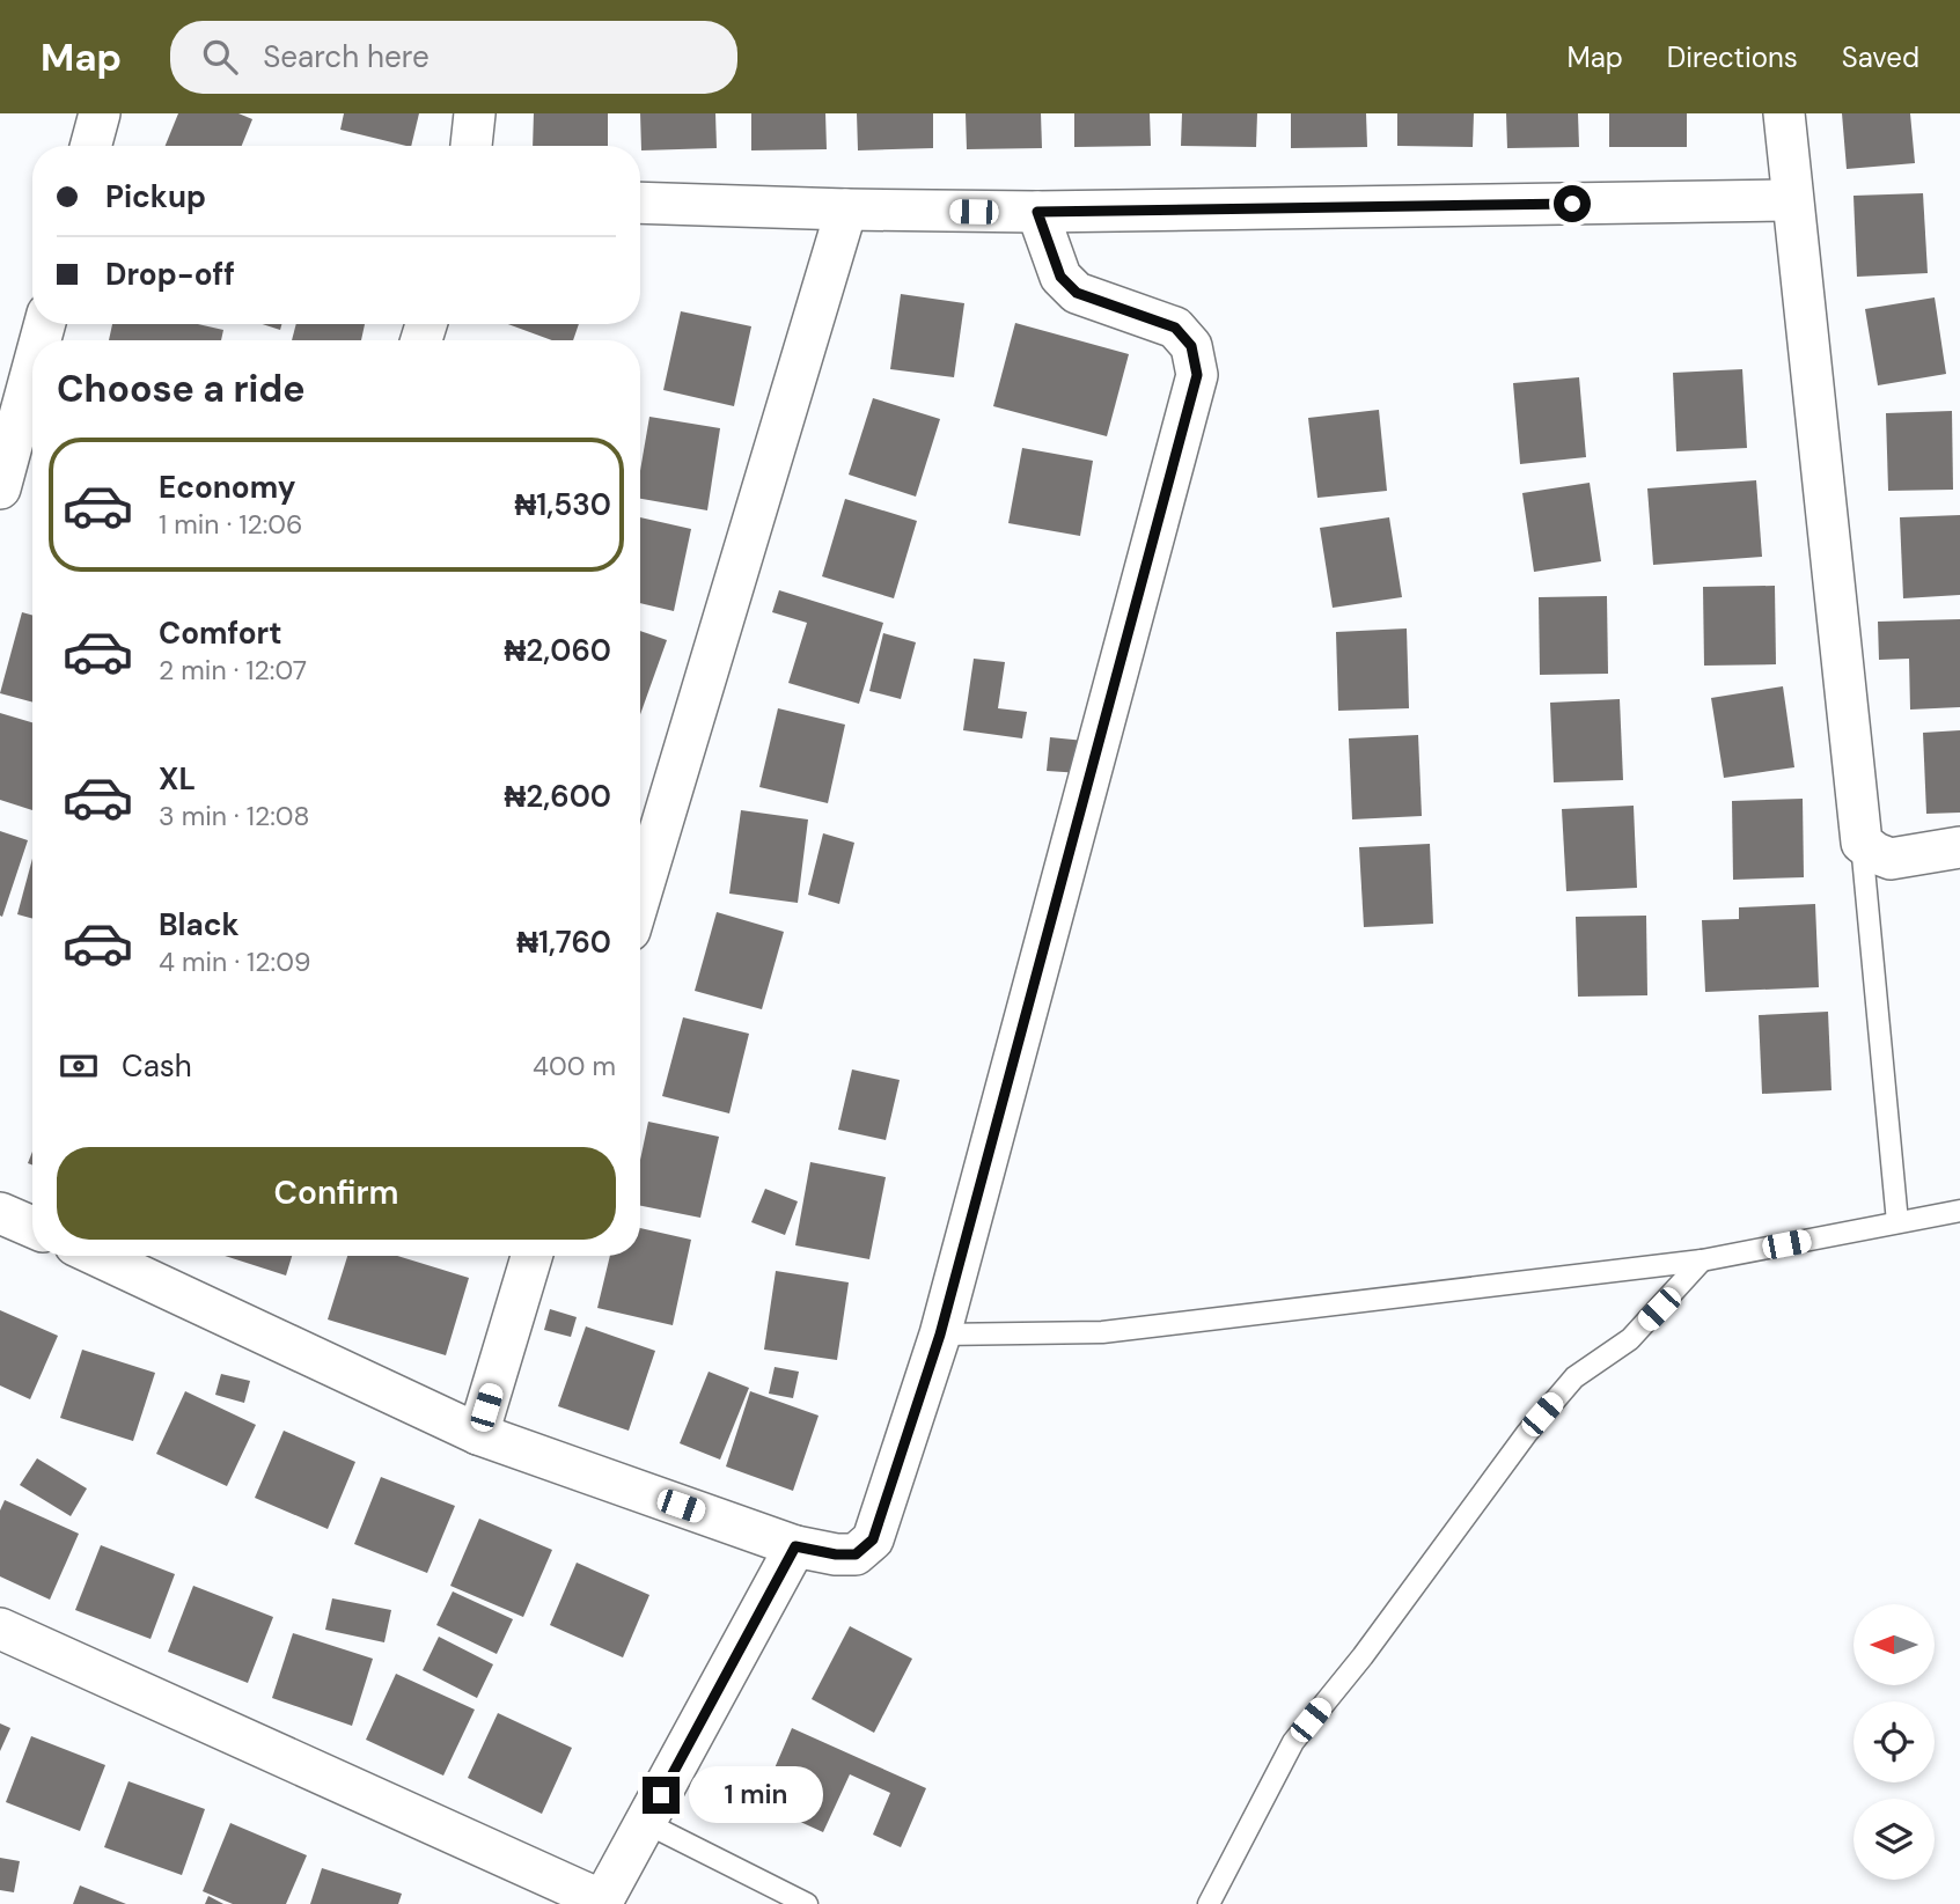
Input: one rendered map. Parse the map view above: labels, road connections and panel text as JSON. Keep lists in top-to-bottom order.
{
  "north": "left",
  "page": {
    "header": "Map",
    "search": "Search here",
    "nav": ["Map", "Directions", "Saved"],
    "banner": ["Pickup", "Drop-off"],
    "heading": "Choose a ride",
    "list": [
      {
        "name": "Economy",
        "note": "1 min · 12:06",
        "value": "₦1,530"
      },
      {
        "name": "Comfort",
        "note": "2 min · 12:07",
        "value": "₦2,060"
      },
      {
        "name": "XL",
        "note": "3 min · 12:08",
        "value": "₦2,600"
      },
      {
        "name": "Black",
        "note": "4 min · 12:09",
        "value": "₦1,760"
      }
    ],
    "pay": ["Cash", "400 m"],
    "buttons": "Confirm",
    "bubble": "1 min"
  }
}
